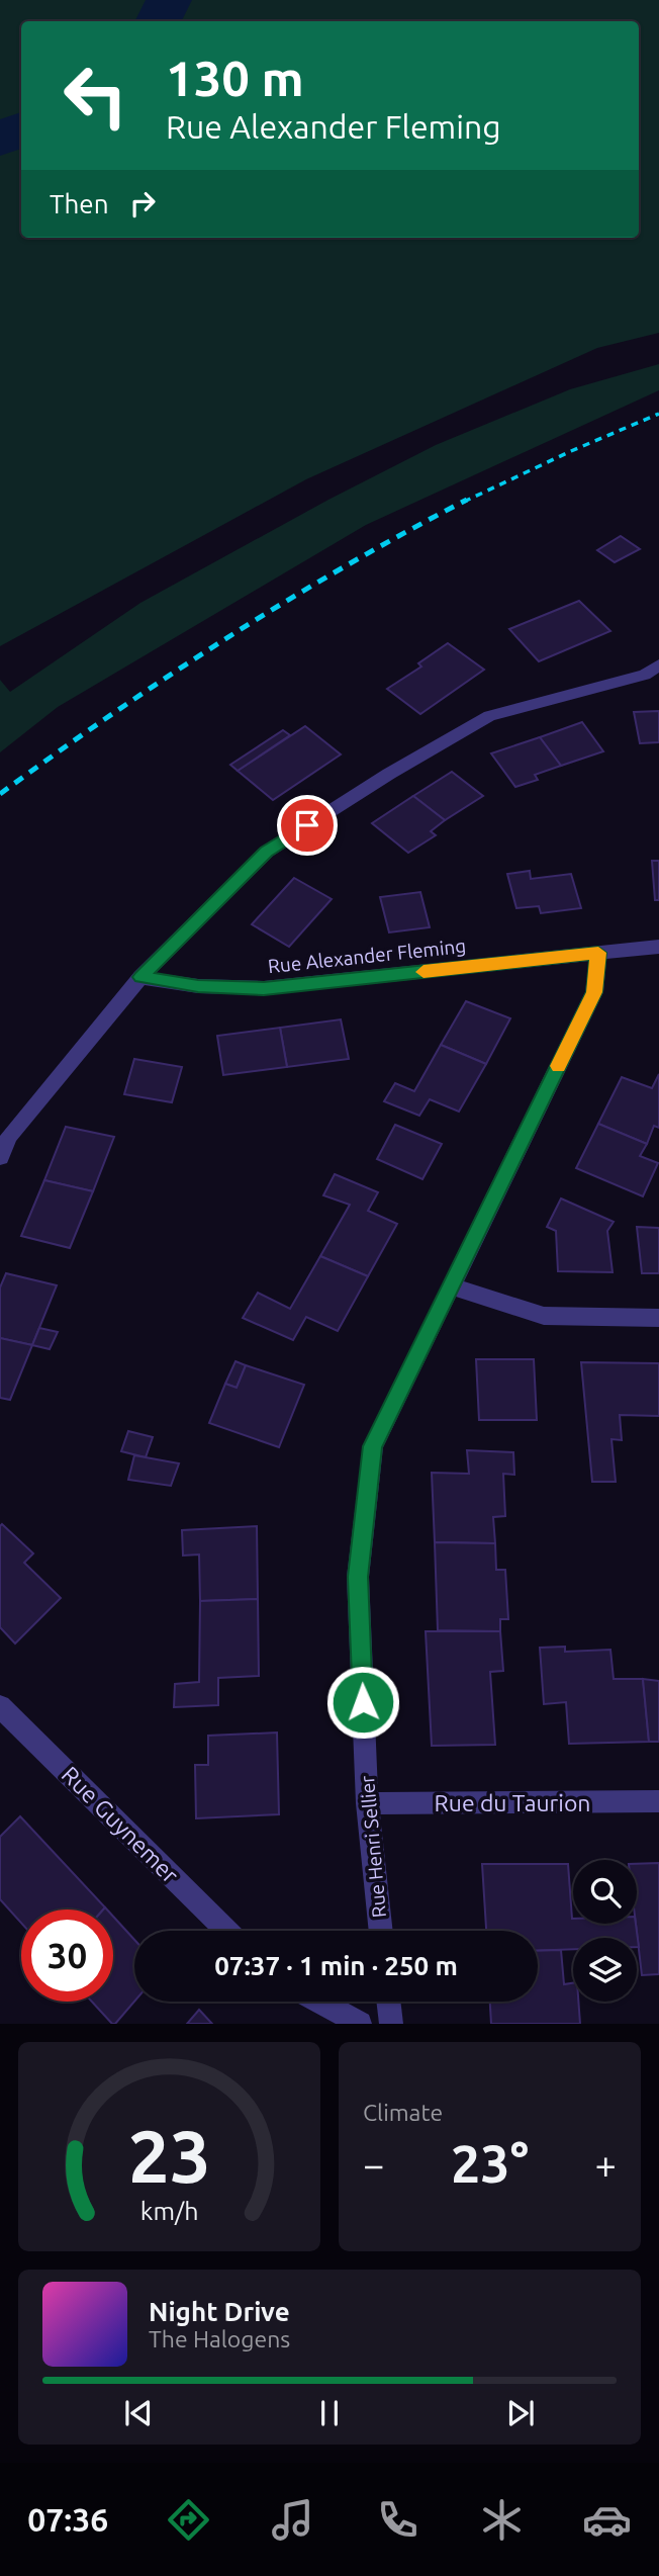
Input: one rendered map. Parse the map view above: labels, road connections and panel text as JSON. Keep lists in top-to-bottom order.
{
  "streets": {
    "street": [
      "Rue Alexander Fleming",
      "Rue du Taurion",
      "Rue Guynemer",
      "Rue Henri Sellier"
    ]
  },
  "crossings": [
    ["Rue Alexander Fleming", "Rue Henri Sellier"],
    ["Rue du Taurion", "Rue Henri Sellier"]
  ],
  "page": {
    "turn": ["130 m", "Rue Alexander Fleming"],
    "then": "Then",
    "limit": "30",
    "trip": "07:37 · 1 min · 250 m",
    "tile": "Climate",
    "heat": ["−", "23°", "+"],
    "song": ["Night Drive", "The Halogens"],
    "tabs": "07:36",
    "gauge": ["23", "km/h"]
  }
}
